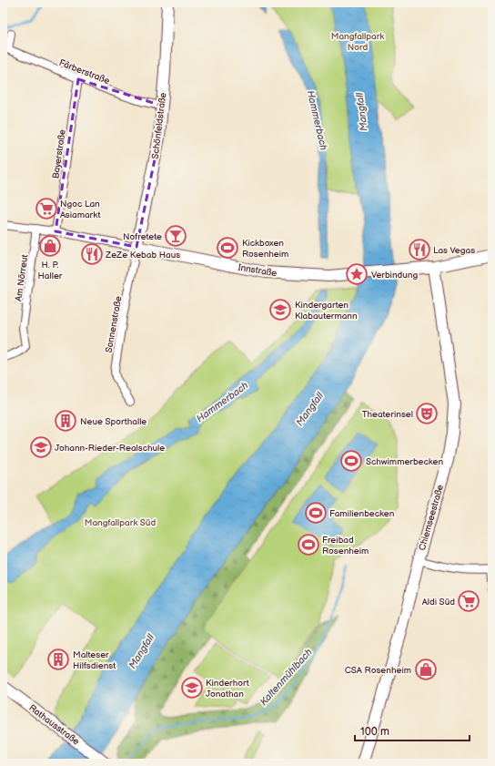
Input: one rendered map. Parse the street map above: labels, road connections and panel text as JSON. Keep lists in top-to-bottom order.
{
  "streets": {
    "main road": [
      "Schönfeldstraße",
      "Innstraße",
      "Chiemseestraße",
      "Rathausstraße"
    ],
    "street": [
      "Färberstraße",
      "Bayerstraße",
      "Am Nörreut",
      "Sonnenstraße"
    ]
  },
  "crossings": [
    ["Färberstraße", "Schönfeldstraße"],
    ["Färberstraße", "Bayerstraße"],
    ["Schönfeldstraße", "Innstraße"],
    ["Schönfeldstraße", "Sonnenstraße"],
    ["Bayerstraße", "Innstraße"],
    ["Innstraße", "Am Nörreut"],
    ["Innstraße", "Sonnenstraße"],
    ["Innstraße", "Chiemseestraße"]
  ],
  "water": ["Mangfall", "Hammerbach", "Kaltenmühlbach"],
  "parks": ["Mangfallpark Nord", "Mangfallpark Süd"],
  "places": {
    "supermarket": ["Ngoc Lan Asiamarkt", "Aldi Süd"],
    "bar": ["Nofretete"],
    "shop": ["H. P. Haller", "CSA Rosenheim"],
    "sports": [
      "Kickboxen Rosenheim",
      "Schwimmerbecken",
      "Familienbecken",
      "Freibad Rosenheim"
    ],
    "restaurant": ["Las Vegas", "ZeZe Kebab Haus"],
    "place": ["Verbindung"],
    "school or university": ["Kindergarten Klabautermann", "Johann-Rieder-Realschule", "Kinderhort Jonathan"],
    "theatre": ["Theaterinsel"],
    "building": ["Neue Sporthalle", "Malteser Hilfsdienst"]
  },
  "scale_bar": "100 m"
}
